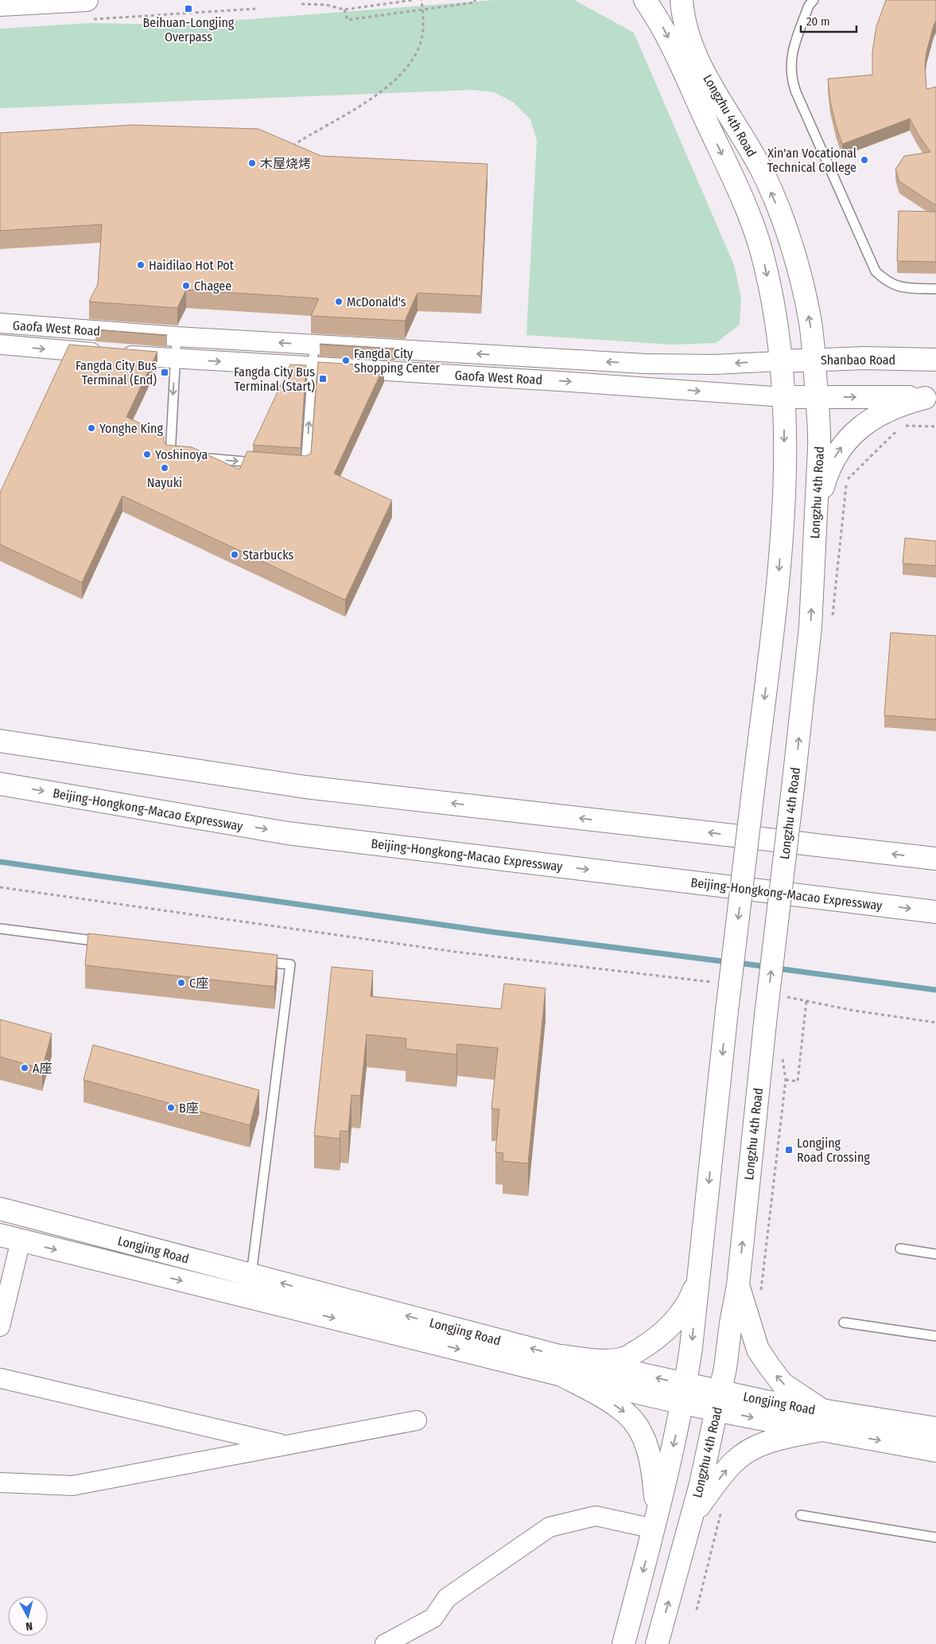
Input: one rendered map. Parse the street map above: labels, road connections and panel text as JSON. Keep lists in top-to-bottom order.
{
  "streets": {
    "main road": [
      "Longzhu 4th Road",
      "Shanbao Road",
      "Beijing-Hongkong-Macao Expressway",
      "Longjing Road"
    ],
    "street": ["Gaofa West Road"]
  },
  "crossings": [
    ["Longzhu 4th Road", "Gaofa West Road"],
    ["Longzhu 4th Road", "Shanbao Road"],
    ["Longzhu 4th Road", "Longjing Road"],
    ["Gaofa West Road", "Shanbao Road"]
  ],
  "places": {
    "transit": [
      "Beihuan-Longjing Overpass",
      "Fangda City Bus Terminal (End)",
      "Fangda City Bus Terminal (Start)",
      "Longjing Road Crossing"
    ],
    "other": [
      "Xin'an Vocational Technical College",
      "木屋烧烤",
      "Haidilao Hot Pot",
      "Chagee",
      "McDonald's",
      "Fangda City Shopping Center",
      "Yonghe King",
      "Yoshinoya",
      "Nayuki",
      "Starbucks",
      "C座",
      "A座",
      "B座"
    ]
  },
  "scale_bar": "20 m",
  "north": "bottom"
}
